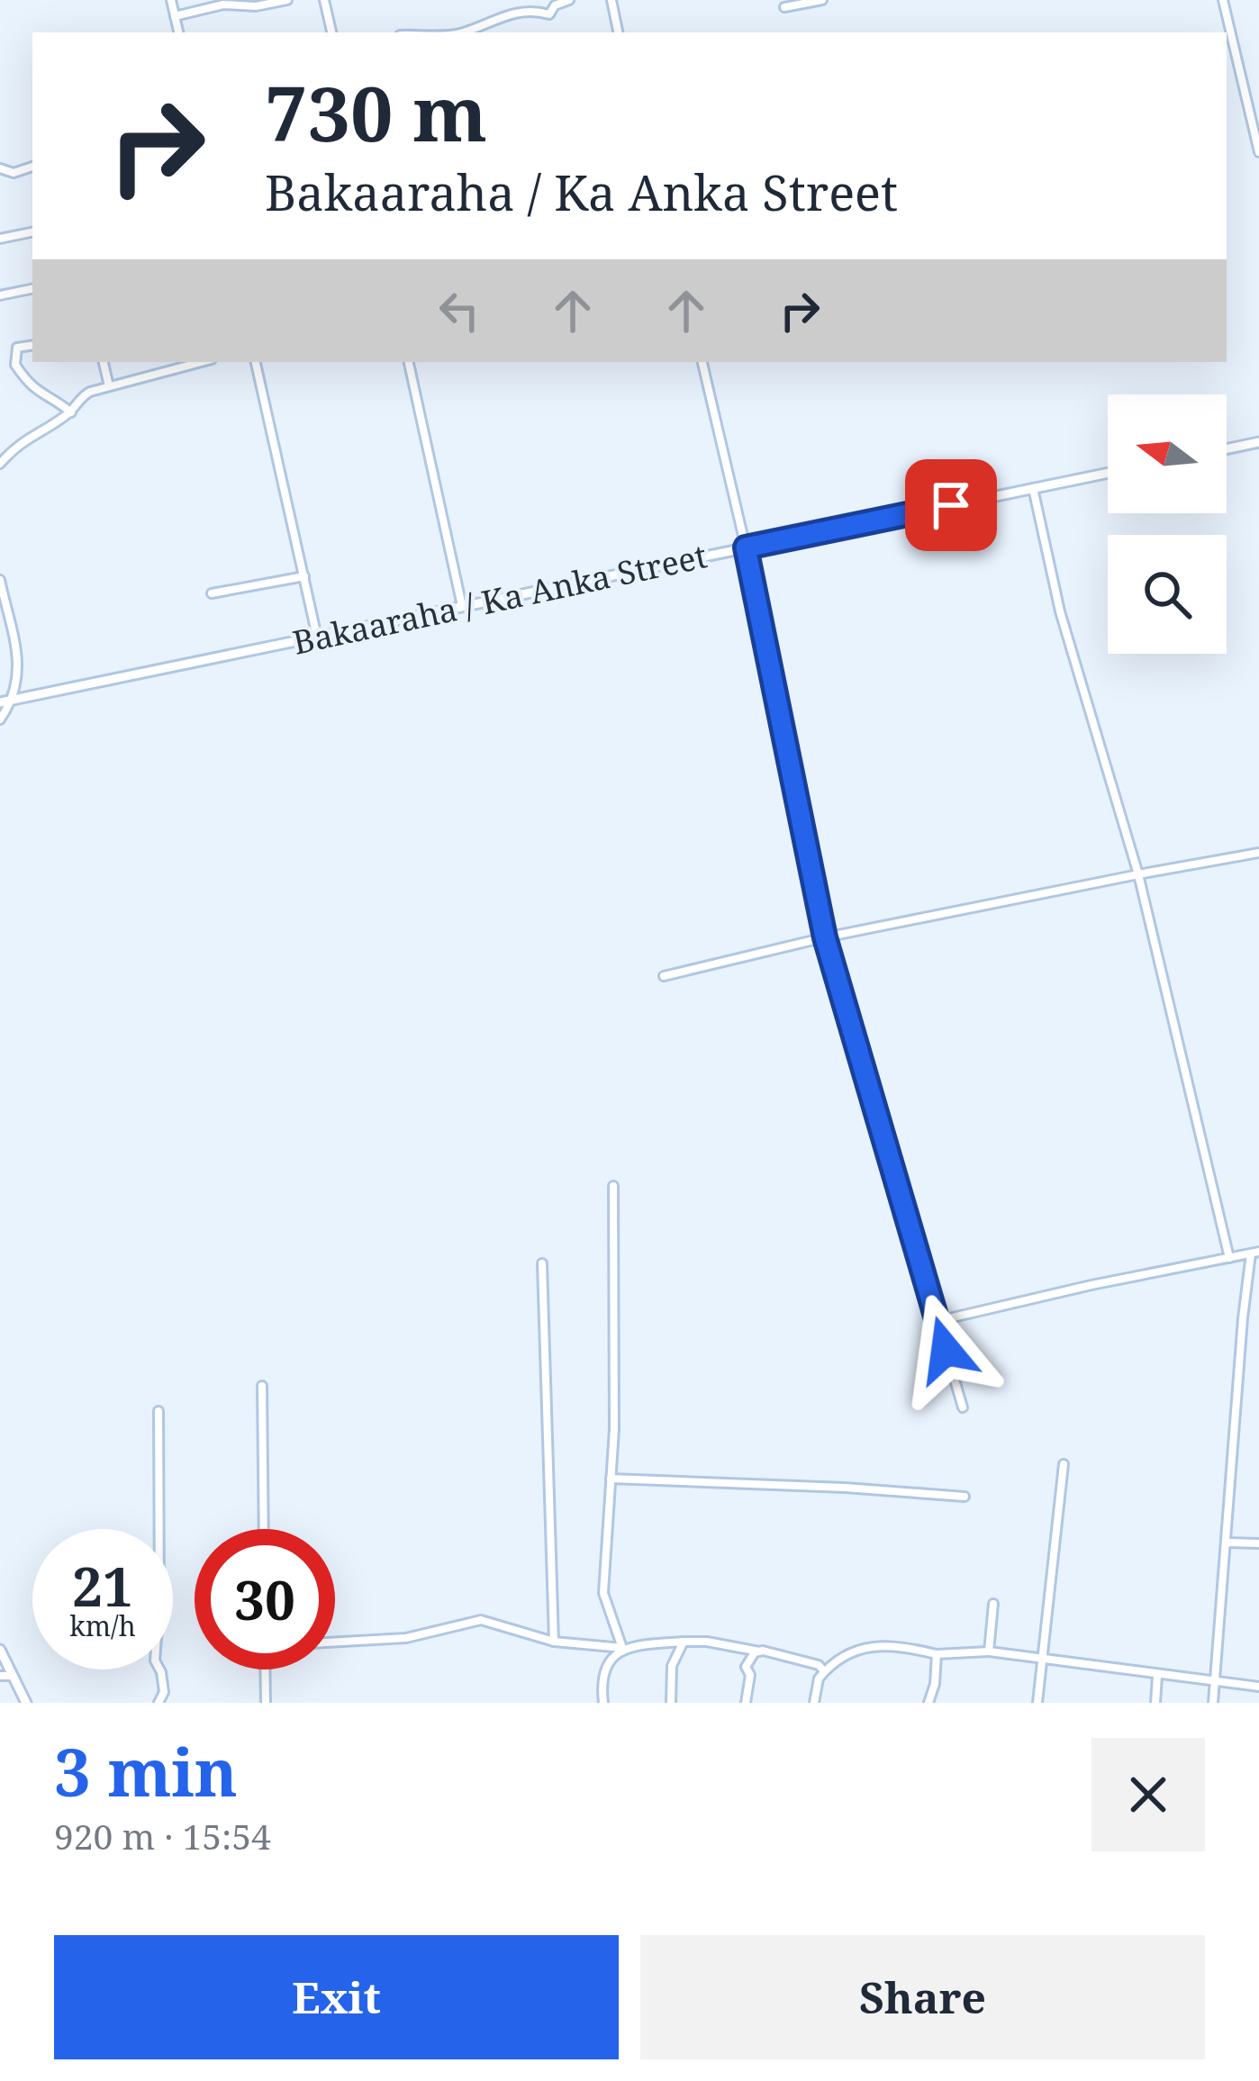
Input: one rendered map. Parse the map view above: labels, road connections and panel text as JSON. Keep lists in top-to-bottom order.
{
  "streets": {
    "street": ["Bakaaraha / Ka Anka Street"]
  },
  "north": "left",
  "page": {
    "turn": ["730 m", "Bakaaraha / Ka Anka Street"],
    "speed": "21 km/h",
    "limit": "30",
    "heading": ["3 min", "920 m · 15:54"],
    "buttons": ["Exit", "Share"]
  }
}
